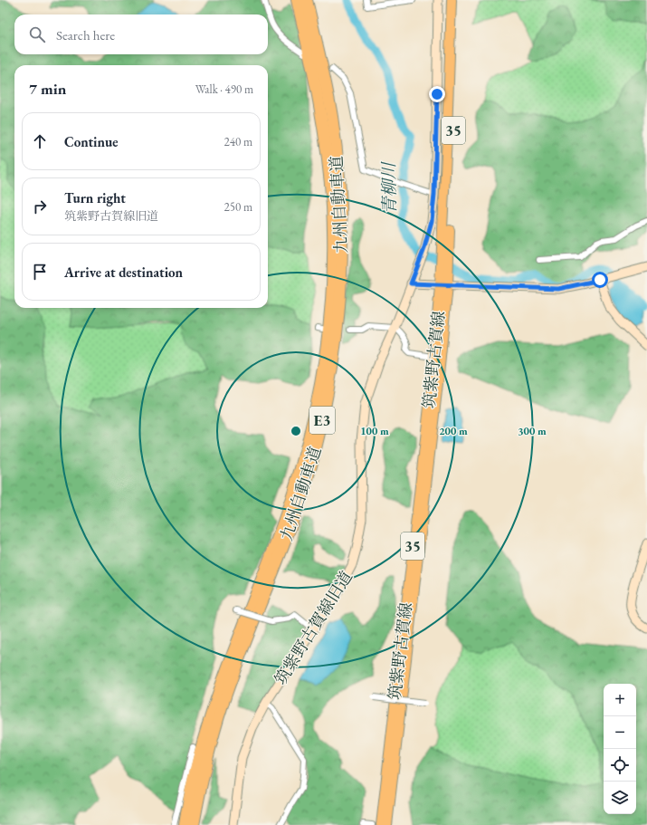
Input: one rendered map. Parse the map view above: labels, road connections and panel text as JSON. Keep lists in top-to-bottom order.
{
  "streets": {
    "highway": ["九州自動車道", "E3"],
    "main road": ["35", "筑紫野古賀線"],
    "street": ["筑紫野古賀線旧道"]
  },
  "water": ["青柳川"],
  "page": {
    "search": "Search here",
    "heading": ["7 min", "Walk · 490 m"],
    "list": [
      ["Continue", "240 m"],
      ["Turn right", "筑紫野古賀線旧道", "250 m"],
      "Arrive at destination"
    ],
    "map_buttons": ["+", "−"]
  },
  "rings": ["100 m", "200 m", "300 m"]
}
